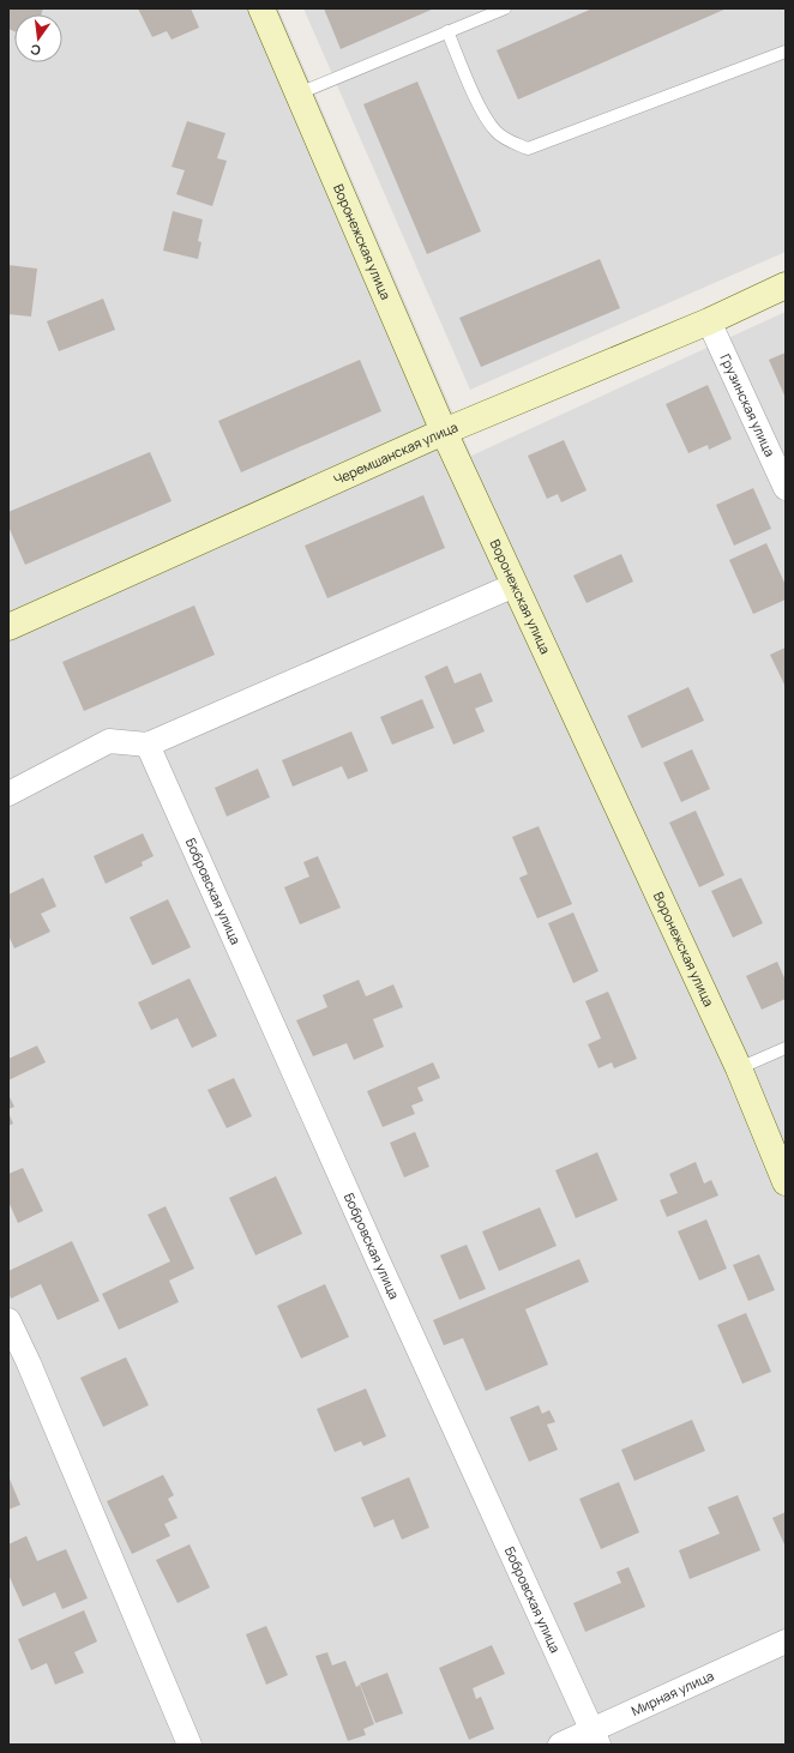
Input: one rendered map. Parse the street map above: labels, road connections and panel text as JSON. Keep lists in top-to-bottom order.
{
  "streets": {
    "street": [
      "Воронежская улица",
      "Грузинская улица",
      "Черемшанская улица",
      "Бобровская улица",
      "Мирная улица"
    ]
  },
  "crossings": [
    ["Воронежская улица", "Черемшанская улица"],
    ["Грузинская улица", "Черемшанская улица"],
    ["Бобровская улица", "Мирная улица"]
  ],
  "north": "bottom"
}
